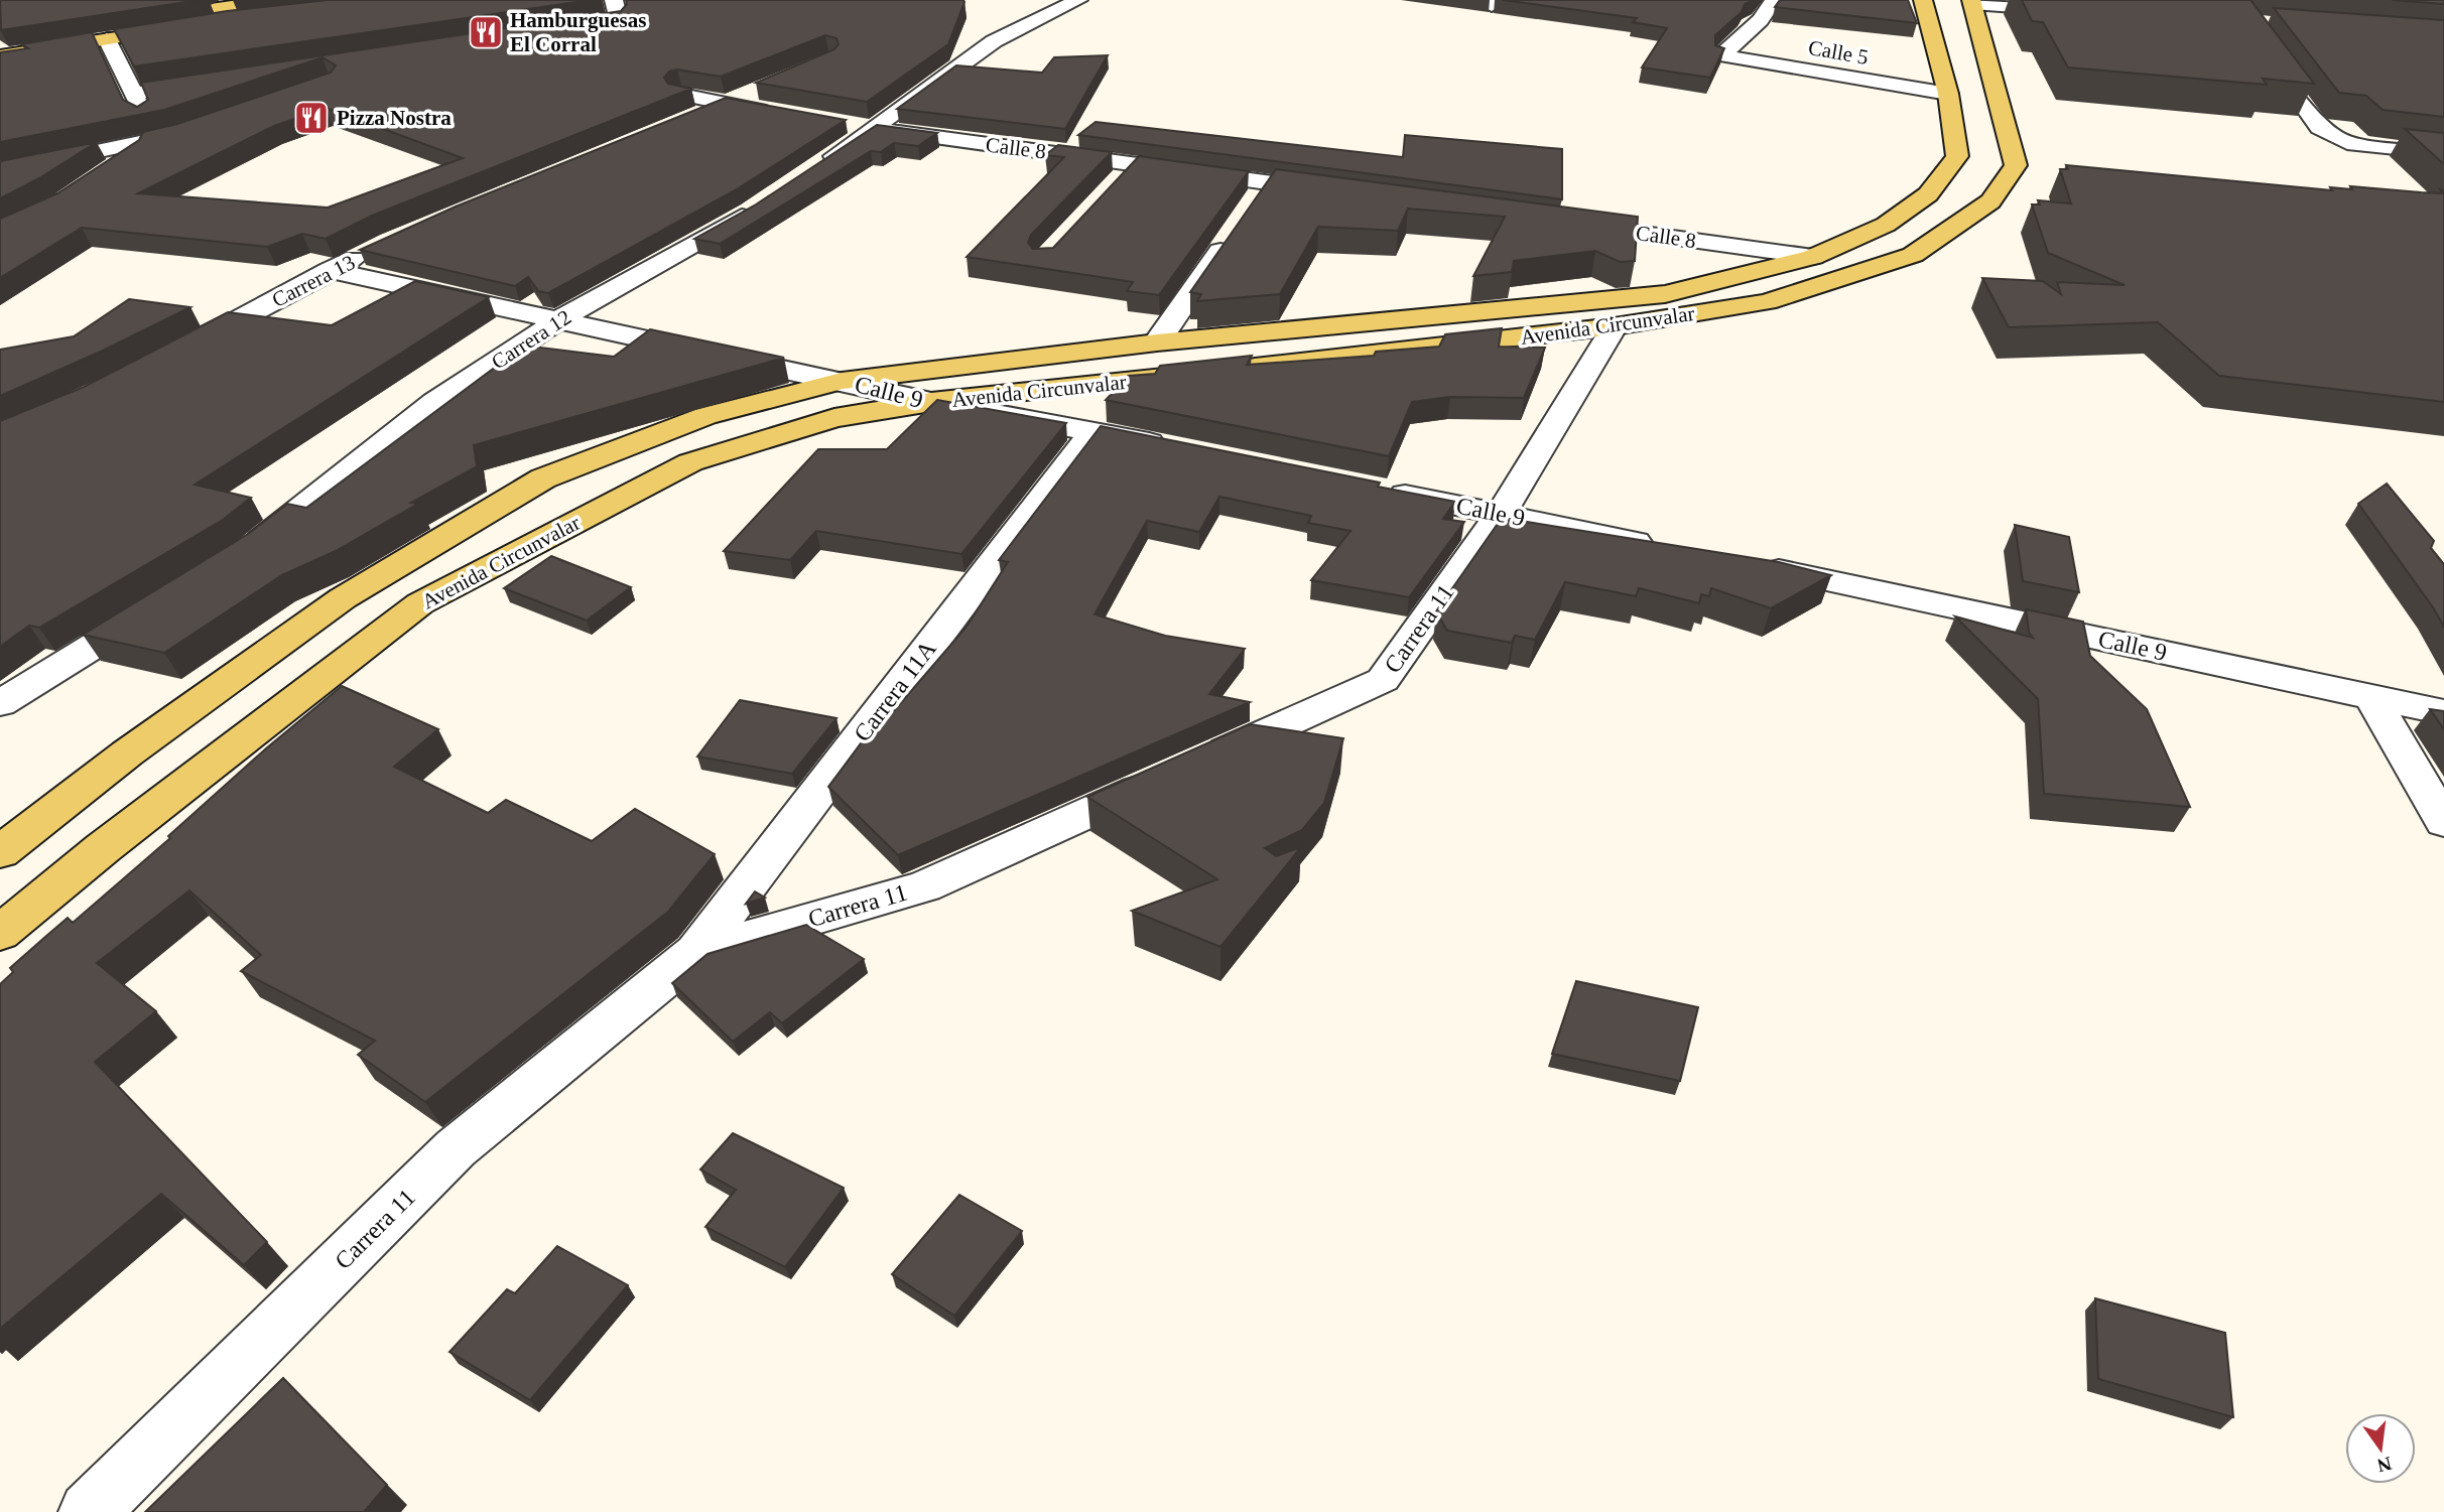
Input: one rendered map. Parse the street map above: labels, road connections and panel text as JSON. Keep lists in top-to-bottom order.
{
  "streets": {
    "main road": ["Avenida Circunvalar"],
    "street": [
      "Calle 5",
      "Calle 8",
      "Carrera 13",
      "Carrera 12",
      "Calle 9",
      "Carrera 11",
      "Carrera 11A"
    ]
  },
  "crossings": [
    ["Calle 5", "Avenida Circunvalar"],
    ["Calle 8", "Avenida Circunvalar"],
    ["Carrera 13", "Calle 9"],
    ["Avenida Circunvalar", "Calle 9"],
    ["Avenida Circunvalar", "Carrera 11"],
    ["Carrera 12", "Calle 9"],
    ["Calle 9", "Carrera 11"],
    ["Calle 9", "Carrera 11A"],
    ["Carrera 11", "Carrera 11A"]
  ],
  "places": {
    "restaurant": ["Hamburguesas El Corral", "Pizza Nostra"]
  },
  "north": "bottom"
}
